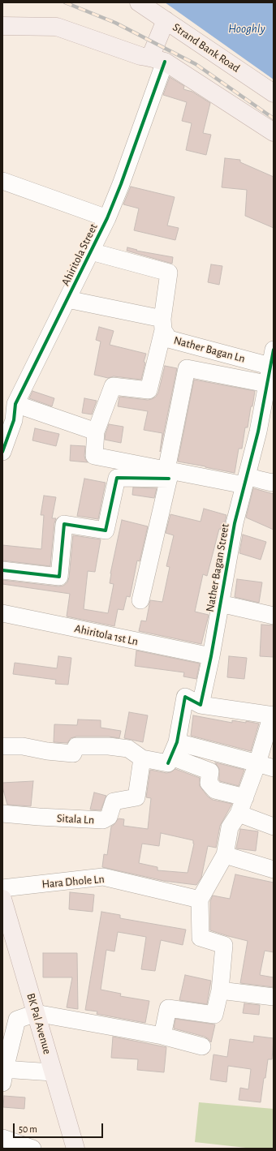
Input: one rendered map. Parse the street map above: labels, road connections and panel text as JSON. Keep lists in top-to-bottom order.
{
  "streets": {
    "main road": ["Strand Bank Road", "BK Pal Avenue"],
    "street": [
      "Ahiritola Street",
      "Nather Bagan Ln",
      "Nather Bagan Street",
      "Ahiritola 1st Ln",
      "Sitala Ln",
      "Hara Dhole Ln"
    ]
  },
  "crossings": [
    ["Nather Bagan Ln", "Nather Bagan Street"],
    ["Nather Bagan Street", "Ahiritola 1st Ln"]
  ],
  "water": ["Hooghly"],
  "scale_bar": "50 m"
}
